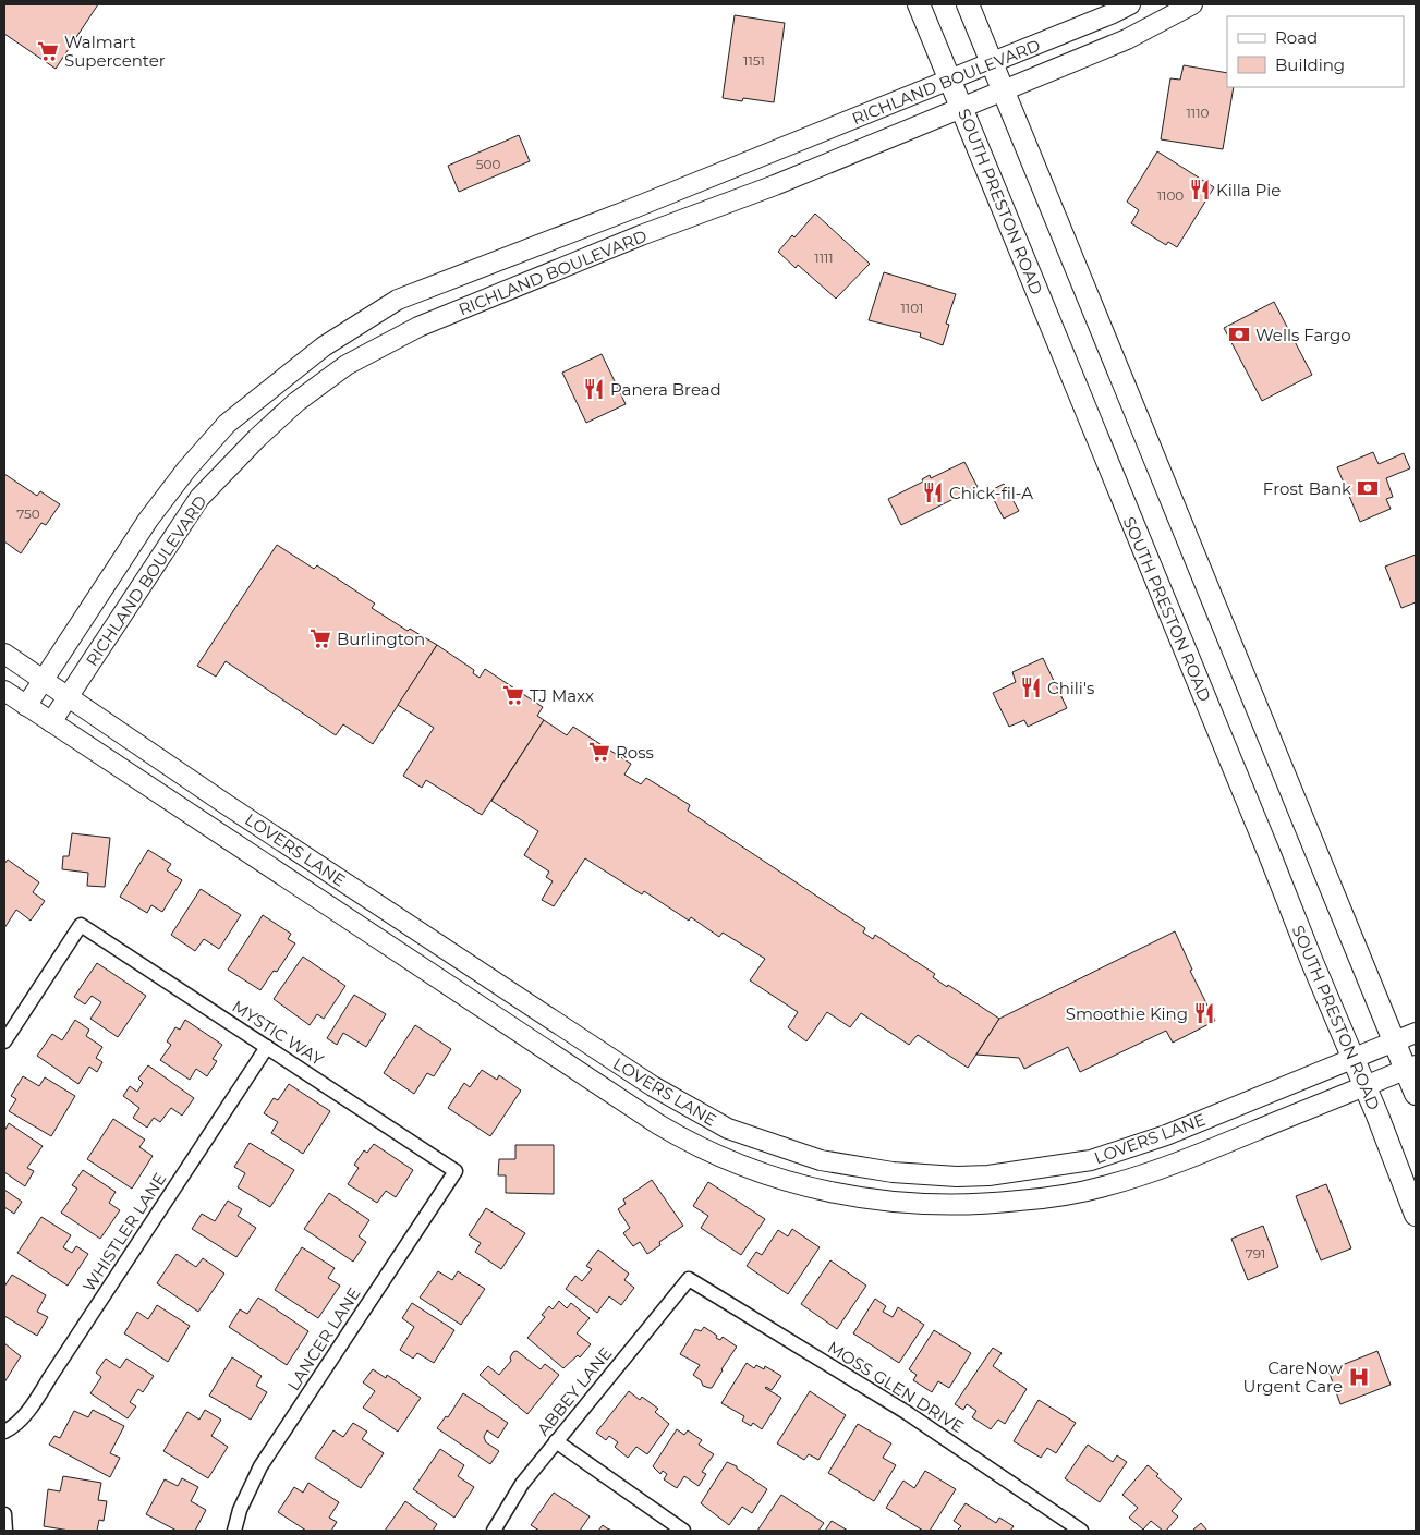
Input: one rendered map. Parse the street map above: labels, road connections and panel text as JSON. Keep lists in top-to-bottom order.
{
  "streets": {
    "main road": ["SOUTH PRESTON ROAD"],
    "street": [
      "RICHLAND BOULEVARD",
      "LOVERS LANE",
      "MYSTIC WAY",
      "WHISTLER LANE",
      "LANCER LANE",
      "MOSS GLEN DRIVE",
      "ABBEY LANE"
    ]
  },
  "crossings": [
    ["RICHLAND BOULEVARD", "SOUTH PRESTON ROAD"],
    ["RICHLAND BOULEVARD", "LOVERS LANE"],
    ["SOUTH PRESTON ROAD", "LOVERS LANE"],
    ["MYSTIC WAY", "WHISTLER LANE"],
    ["MYSTIC WAY", "LANCER LANE"],
    ["MOSS GLEN DRIVE", "ABBEY LANE"]
  ],
  "places": {
    "supermarket": [
      "Walmart Supercenter",
      "Burlington",
      "TJ Maxx",
      "Ross"
    ],
    "restaurant": [
      "Killa Pie",
      "Panera Bread",
      "Chick-fil-A",
      "Chili's",
      "Smoothie King"
    ],
    "bank": ["Wells Fargo", "Frost Bank"],
    "hospital": ["CareNow Urgent Care"]
  },
  "house_numbers": [
    "1151",
    "1110",
    "500",
    "1100",
    "1111",
    "1101",
    "750",
    "791"
  ],
  "legend": ["Road", "Building"]
}
